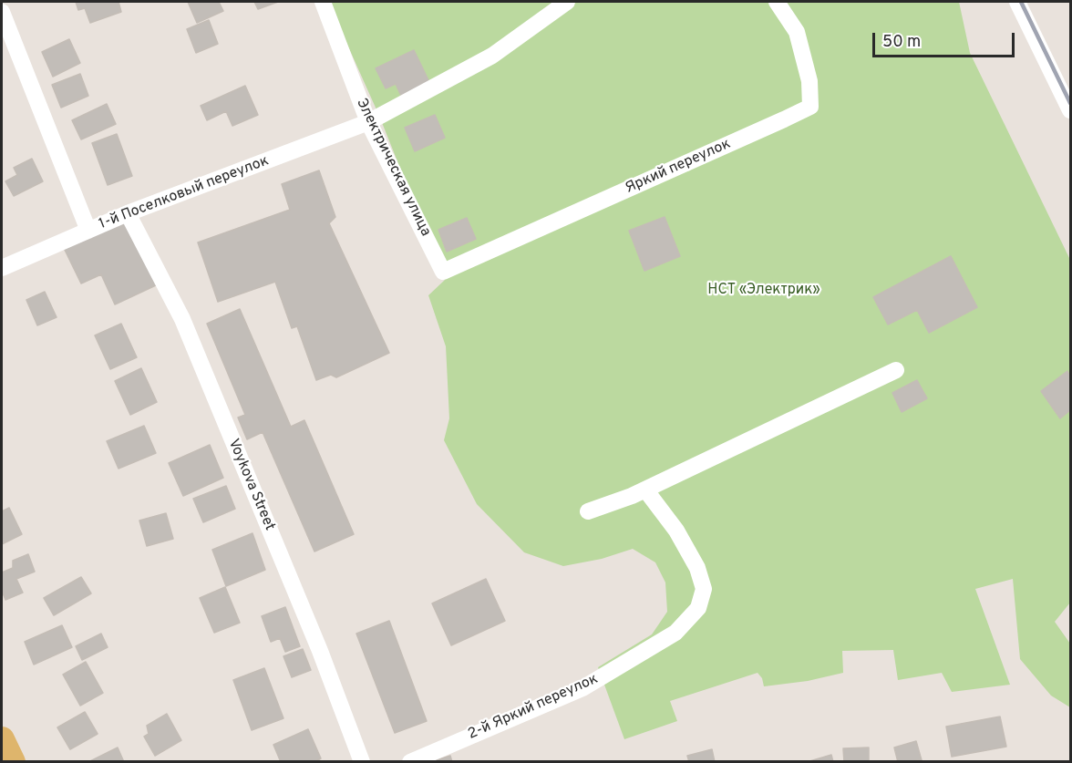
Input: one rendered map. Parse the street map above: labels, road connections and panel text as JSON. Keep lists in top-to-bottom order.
{
  "streets": {
    "street": [
      "Яркий переулок",
      "Электрическая улица",
      "1-й Поселковый переулок",
      "Voykova Street",
      "2-й Яркий переулок"
    ]
  },
  "crossings": [
    ["Яркий переулок", "Электрическая улица"],
    ["Электрическая улица", "1-й Поселковый переулок"],
    ["1-й Поселковый переулок", "Voykova Street"]
  ],
  "parks": ["НСТ «Электрик»"],
  "scale_bar": "50 m"
}
